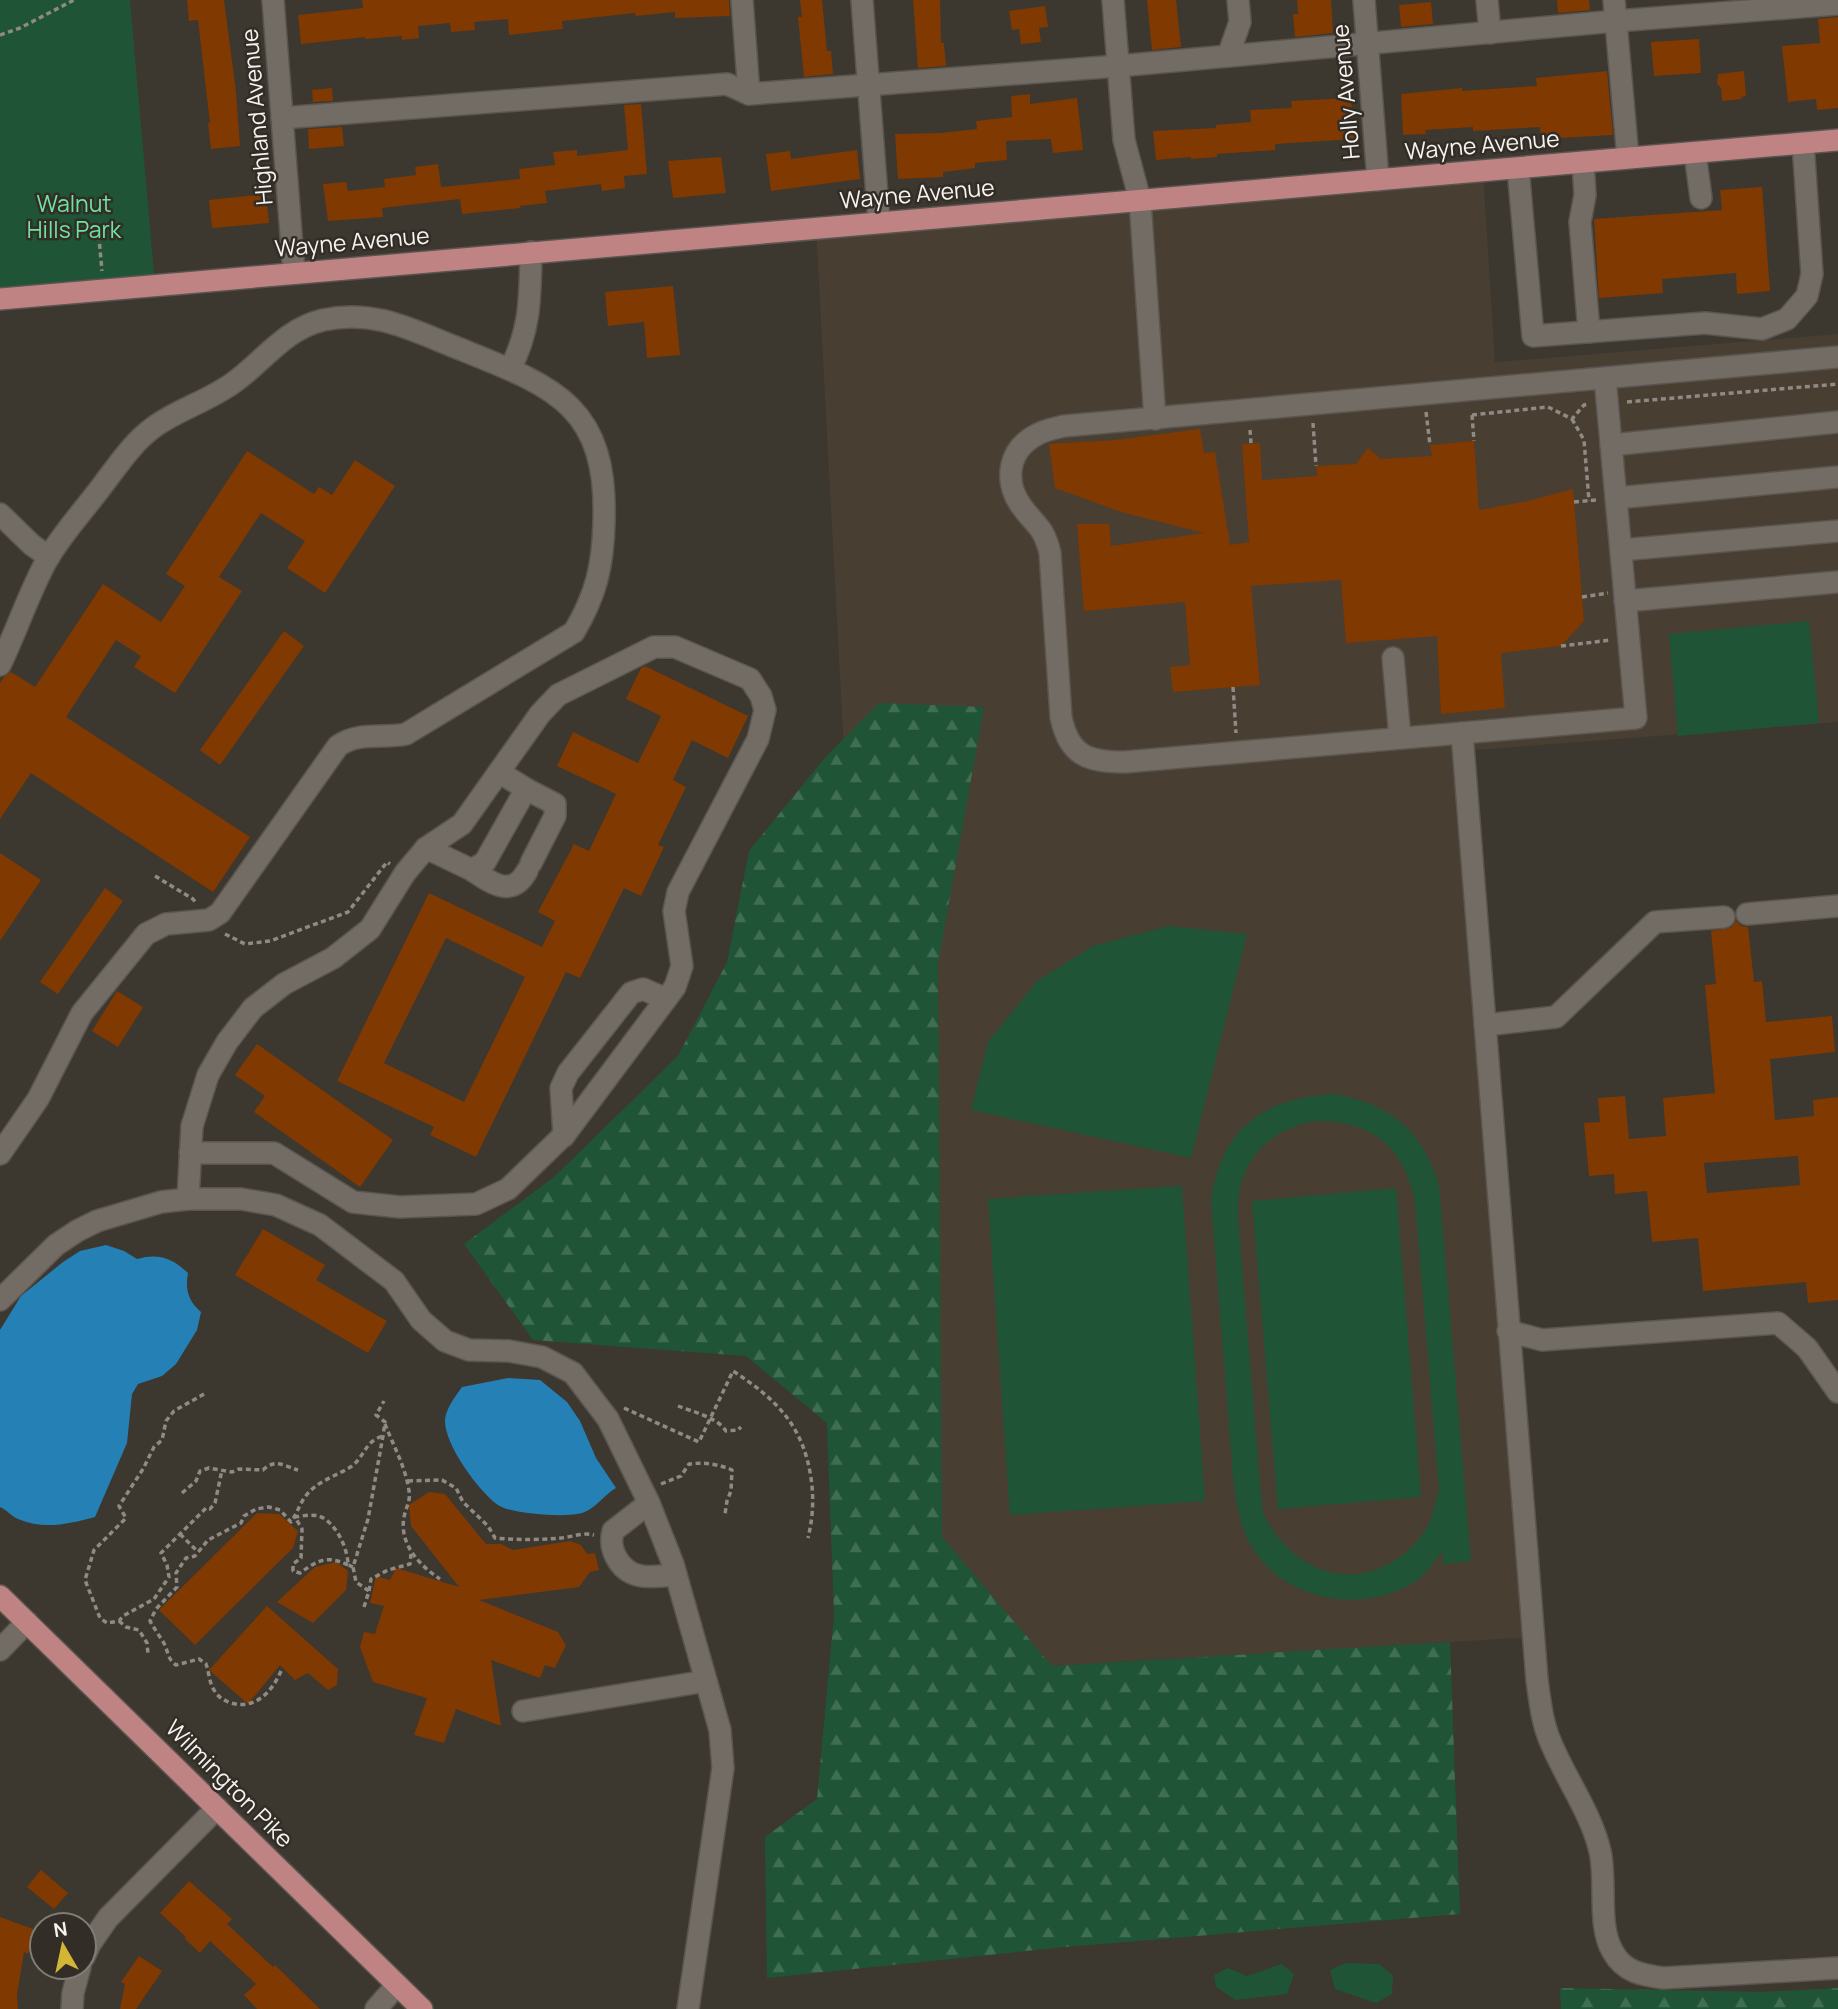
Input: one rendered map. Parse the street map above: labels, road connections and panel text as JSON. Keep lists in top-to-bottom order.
{
  "streets": {
    "main road": ["Wayne Avenue", "Wilmington Pike"],
    "street": ["Holly Avenue", "Highland Avenue"]
  },
  "crossings": [
    ["Holly Avenue", "Wayne Avenue"],
    ["Highland Avenue", "Wayne Avenue"]
  ],
  "parks": ["Walnut Hills Park"],
  "north": "top"
}
